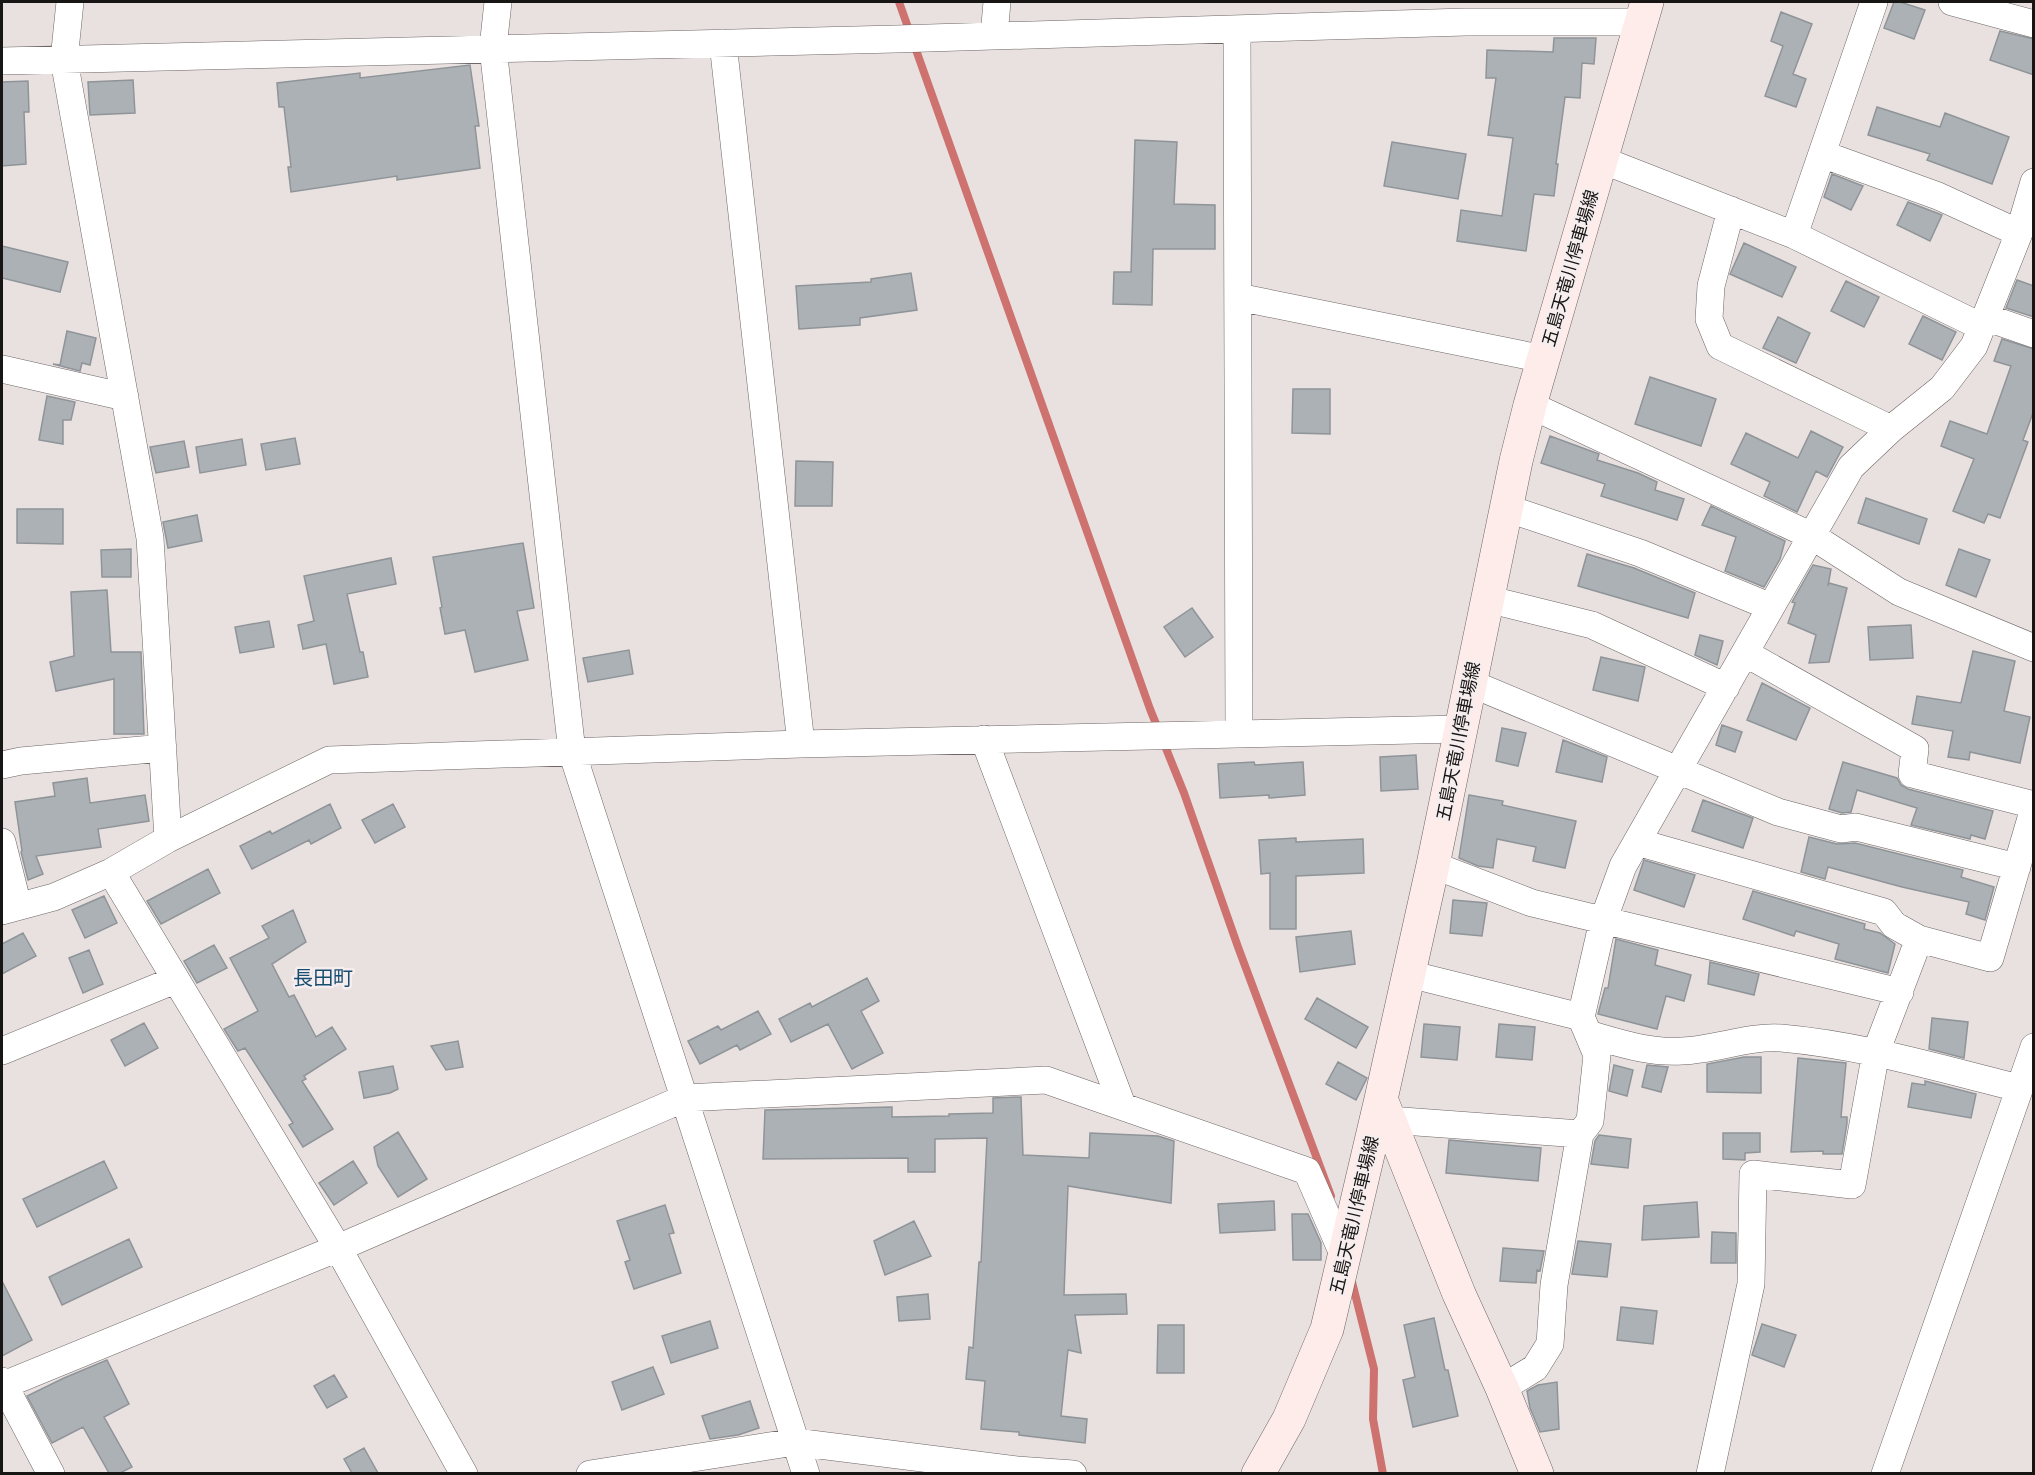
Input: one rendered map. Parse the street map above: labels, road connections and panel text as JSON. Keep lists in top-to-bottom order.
{
  "streets": {
    "main road": ["五島天竜川停車場線"]
  },
  "districts": ["長田町"]
}
